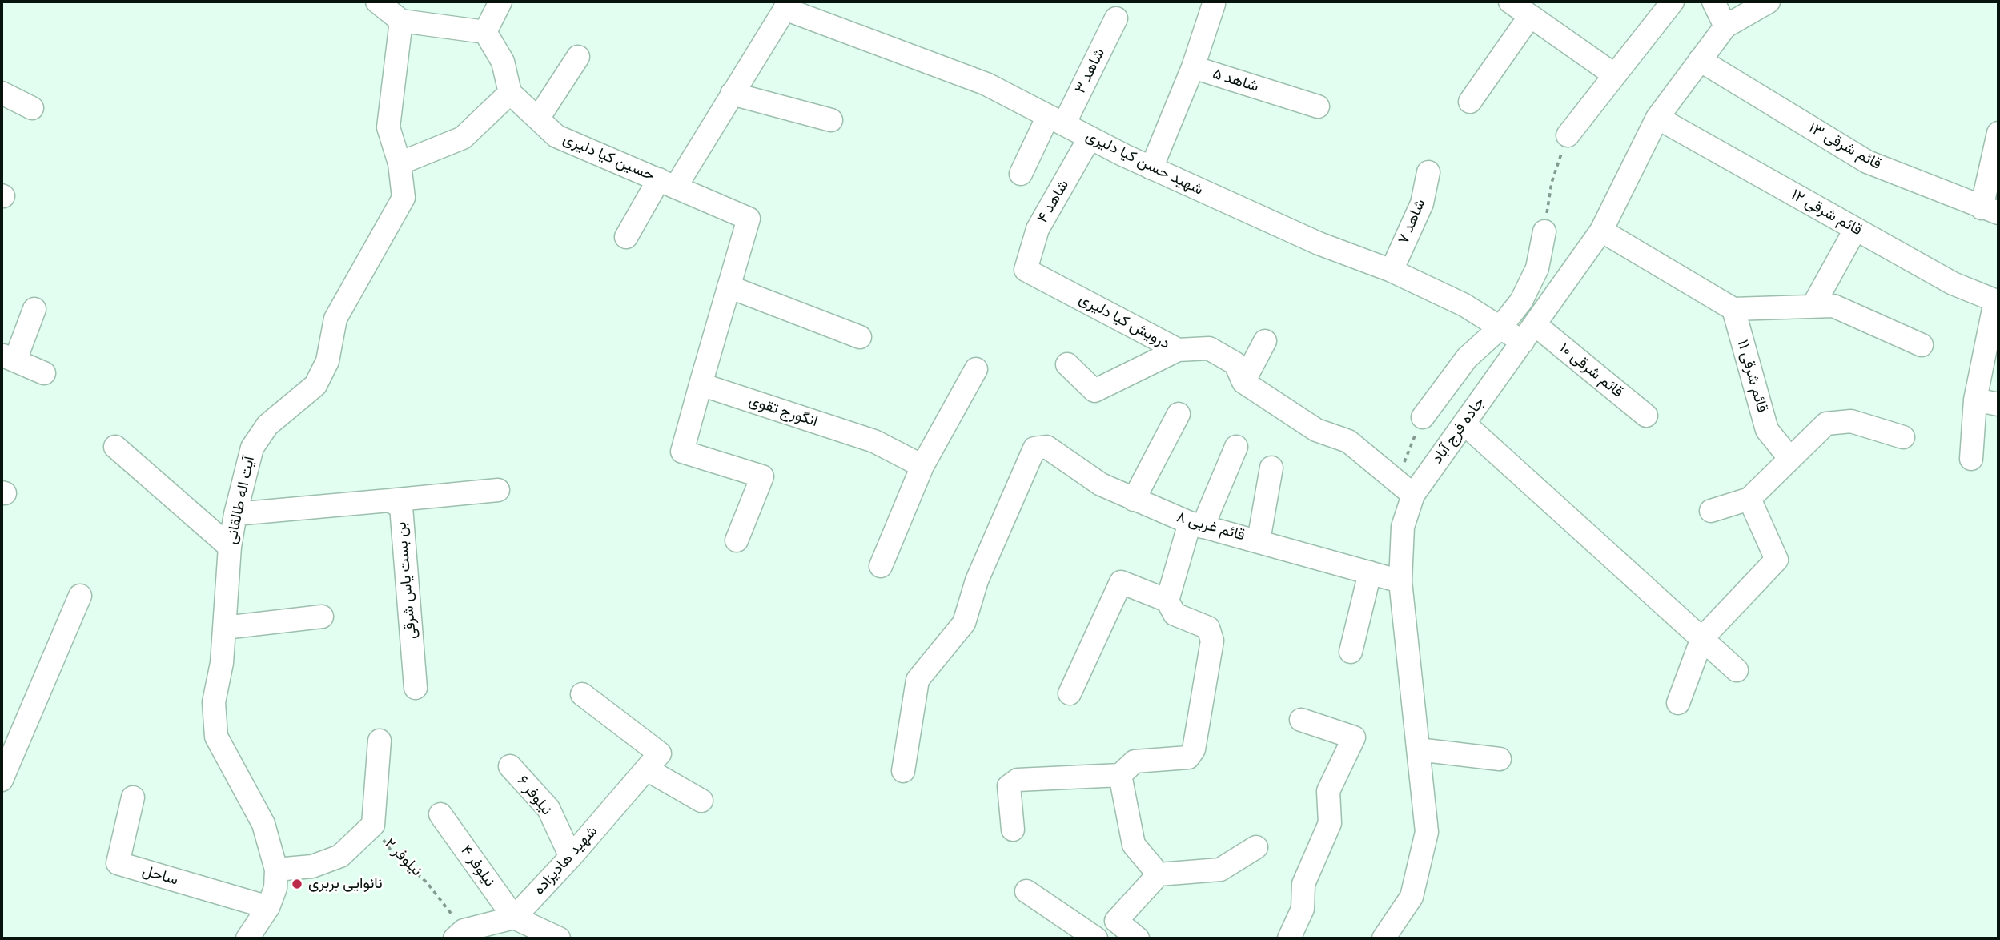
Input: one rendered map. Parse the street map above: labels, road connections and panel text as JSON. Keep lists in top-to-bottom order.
{
  "streets": {
    "street": [
      "شاهد ۳",
      "شاهد ۵",
      "قائم شرقی ۱۳",
      "حسین کیا دلیری",
      "شهید حسن کیا دلیری",
      "شاهد ۴",
      "قائم شرقی ۱۲",
      "شاهد ۷",
      "درویش کیا دلیری",
      "قائم شرقی ۱۰",
      "قائم شرقی ۱۱",
      "انگورج تقوی",
      "جاده فرج آباد",
      "آیت اله طالقانی",
      "قائم غربی ۸",
      "بن بست یاس شرقی",
      "نیلوفر ۶",
      "نیلوفر ۲",
      "شهید هادیزاده",
      "نیلوفر ۴",
      "ساحل"
    ]
  },
  "crossings": [
    ["شاهد ۳", "شهید حسن کیا دلیری"],
    ["شاهد ۵", "شهید حسن کیا دلیری"],
    ["قائم شرقی ۱۳", "جاده فرج آباد"],
    ["شهید حسن کیا دلیری", "شاهد ۴"],
    ["شهید حسن کیا دلیری", "شاهد ۷"],
    ["شهید حسن کیا دلیری", "قائم شرقی ۱۰"],
    ["شاهد ۴", "درویش کیا دلیری"],
    ["قائم شرقی ۱۲", "جاده فرج آباد"],
    ["درویش کیا دلیری", "جاده فرج آباد"],
    ["قائم شرقی ۱۰", "جاده فرج آباد"],
    ["جاده فرج آباد", "قائم غربی ۸"],
    ["آیت اله طالقانی", "بن بست یاس شرقی"],
    ["آیت اله طالقانی", "ساحل"],
    ["نیلوفر ۶", "شهید هادیزاده"],
    ["شهید هادیزاده", "نیلوفر ۴"]
  ],
  "places": ["نانوایی بربری"]
}
